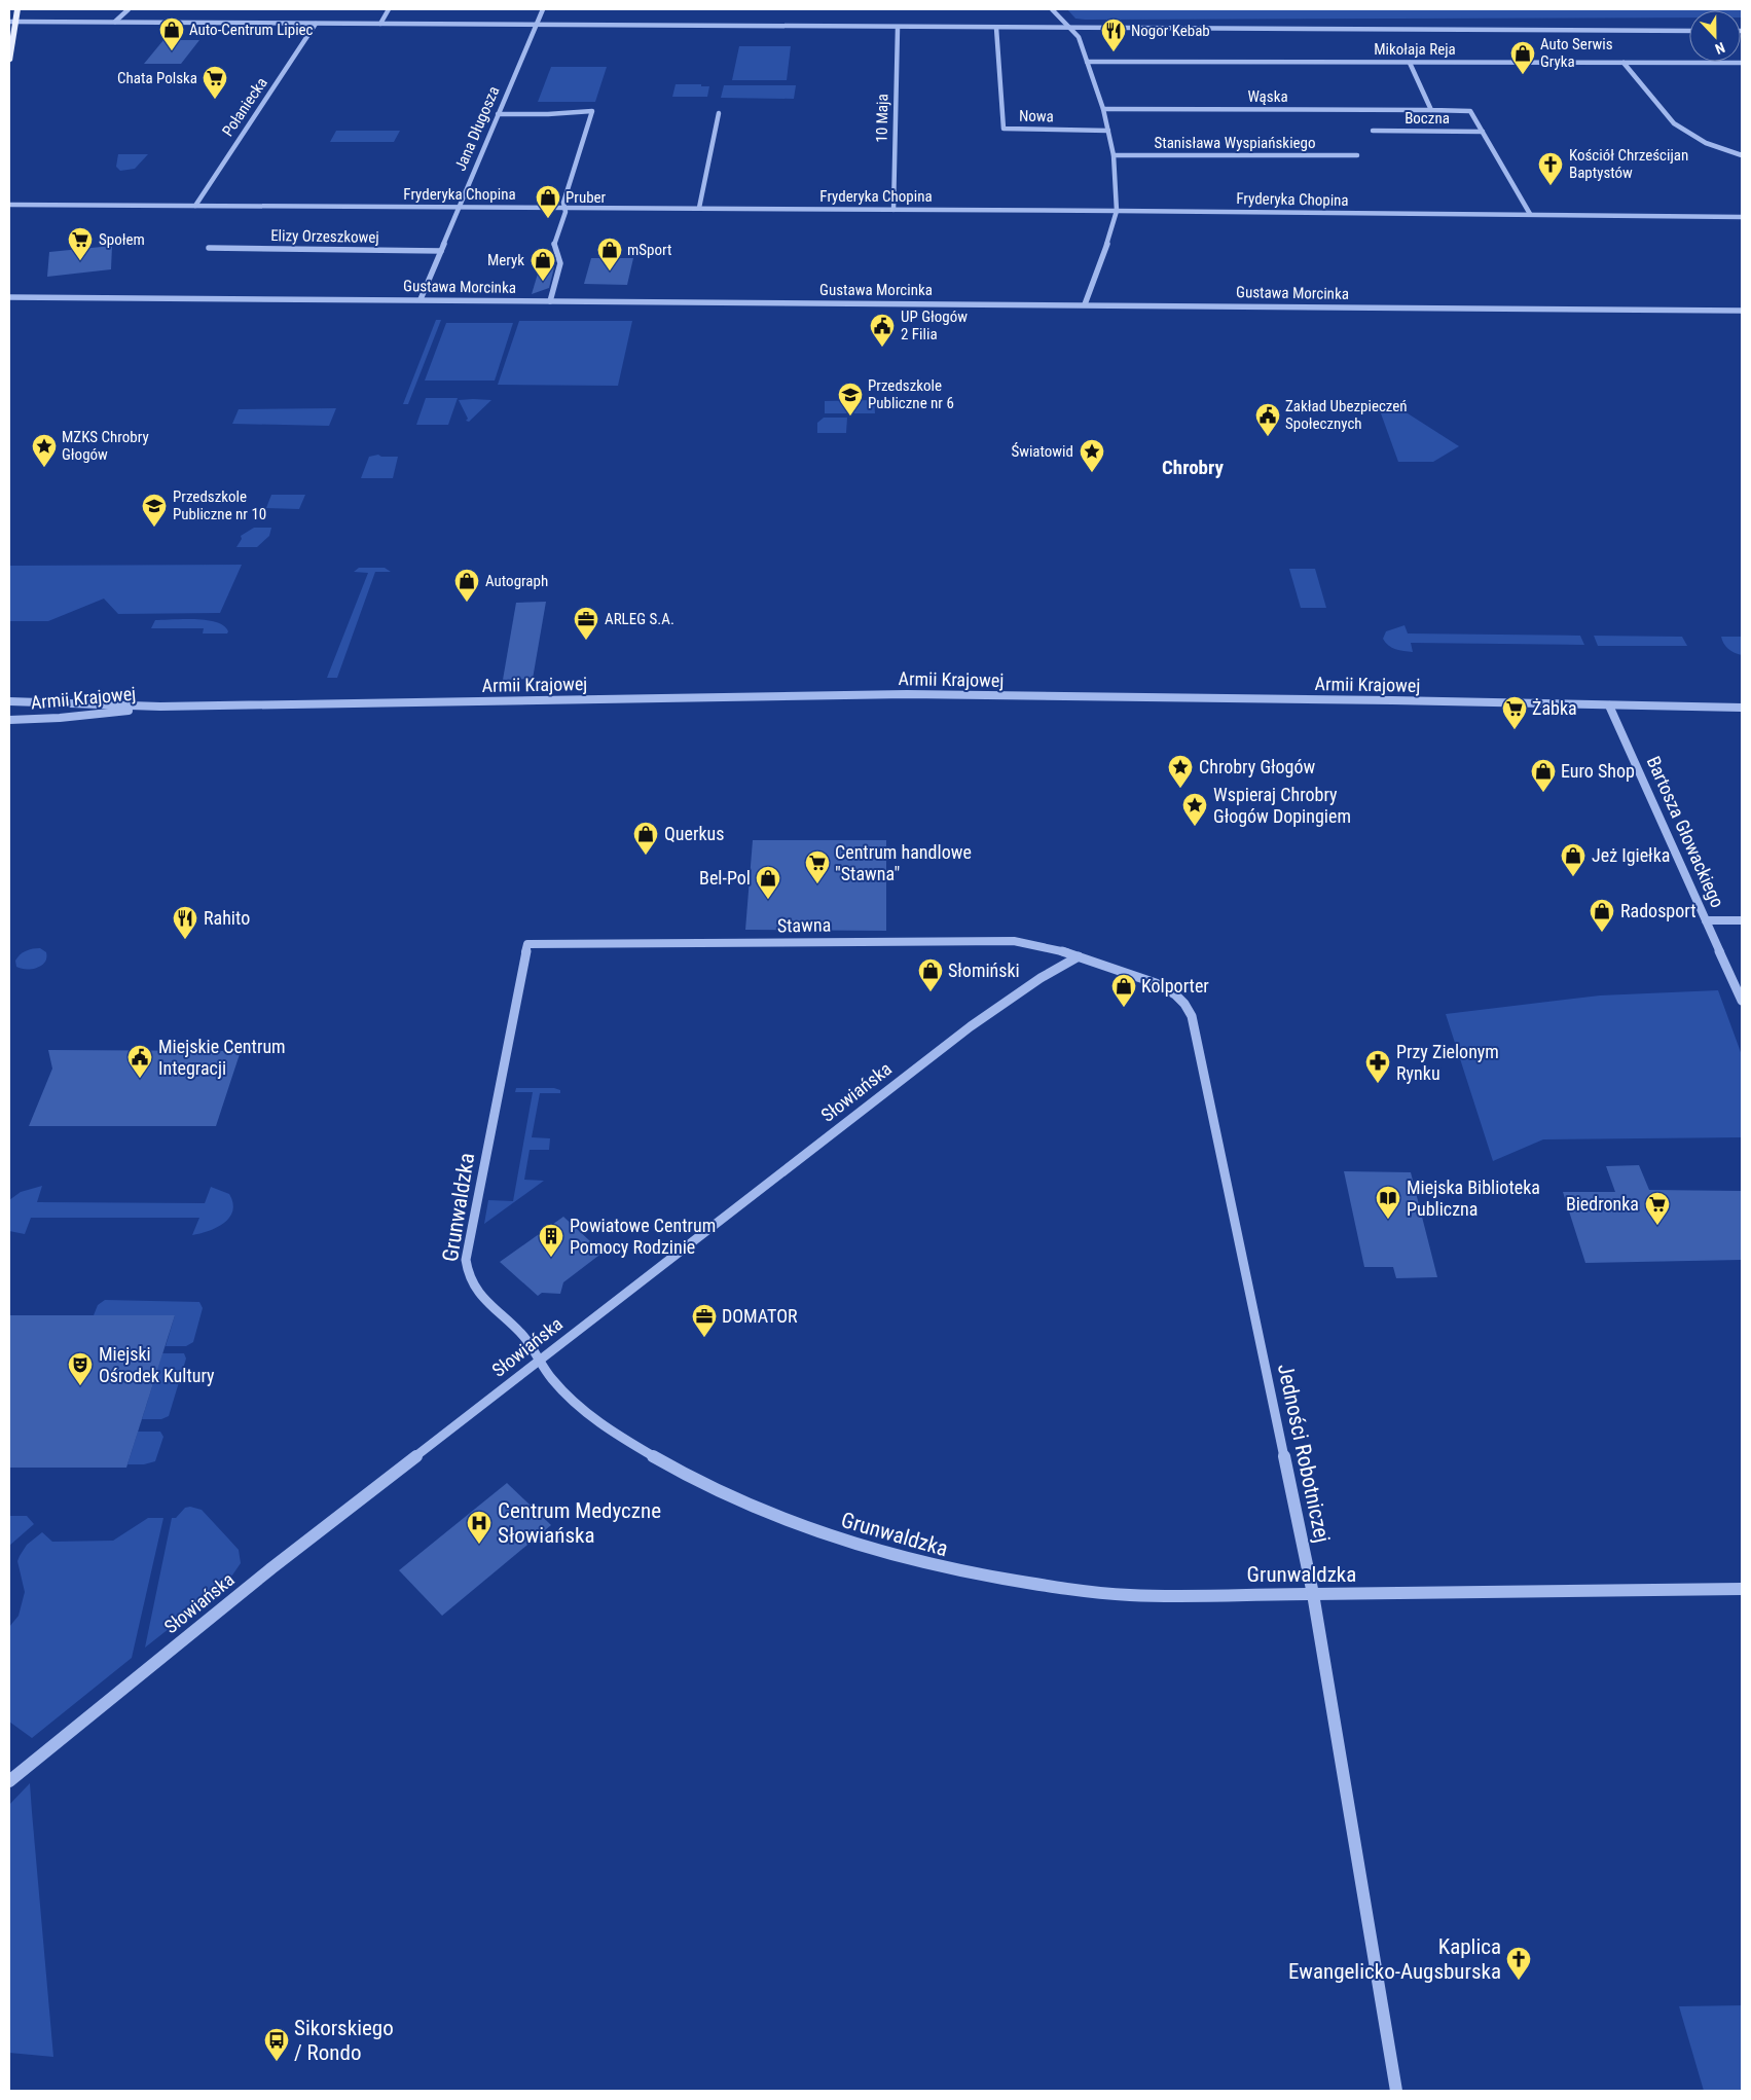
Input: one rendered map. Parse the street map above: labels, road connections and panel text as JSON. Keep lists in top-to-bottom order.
{
  "streets": {
    "street": [
      "Mikołaja Reja",
      "Wąska",
      "Połaniecka",
      "Nowa",
      "10 Maja",
      "Boczna",
      "Jana Długosza",
      "Stanisława Wyspiańskiego",
      "Fryderyka Chopina",
      "Elizy Orzeszkowej",
      "Gustawa Morcinka",
      "Armii Krajowej",
      "Bartosza Głowackiego",
      "Stawna",
      "Słowiańska",
      "Grunwaldzka",
      "Jedności Robotniczej"
    ]
  },
  "crossings": [
    ["Wąska", "Boczna"],
    ["Połaniecka", "Fryderyka Chopina"],
    ["10 Maja", "Fryderyka Chopina"],
    ["Jana Długosza", "Fryderyka Chopina"],
    ["Jana Długosza", "Elizy Orzeszkowej"],
    ["Jana Długosza", "Gustawa Morcinka"],
    ["Armii Krajowej", "Bartosza Głowackiego"],
    ["Stawna", "Słowiańska"],
    ["Stawna", "Grunwaldzka"],
    ["Stawna", "Jedności Robotniczej"],
    ["Słowiańska", "Grunwaldzka"],
    ["Słowiańska", "Jedności Robotniczej"],
    ["Grunwaldzka", "Jedności Robotniczej"]
  ],
  "districts": ["Chrobry"],
  "places": {
    "shop": [
      "Auto-Centrum Lipiec",
      "Auto Serwis Gryka",
      "Pruber",
      "mSport",
      "Meryk",
      "Autograph",
      "Euro Shop",
      "Querkus",
      "Jeż Igiełka",
      "Bel-Pol",
      "Radosport",
      "Słomiński",
      "Kolporter"
    ],
    "restaurant": ["Nogor Kebab", "Rahito"],
    "supermarket": [
      "Chata Polska",
      "Społem",
      "Żabka",
      "Centrum handlowe \"Stawna\"",
      "Biedronka"
    ],
    "church": ["Kościół Chrześcijan Baptystów", "Kaplica Ewangelicko-Augsburska"],
    "public building": ["UP Głogów 2 Filia", "Zakład Ubezpieczeń Społecznych", "Miejskie Centrum Integracji"],
    "school or university": ["Przedszkole Publiczne nr 6", "Przedszkole Publiczne nr 10"],
    "place": [
      "MZKS Chrobry Głogów",
      "Światowid",
      "Chrobry Głogów",
      "Wspieraj Chrobry Głogów Dopingiem"
    ],
    "office": ["ARLEG S.A.", "DOMATOR"],
    "pharmacy": ["Przy Zielonym Rynku"],
    "library": ["Miejska Biblioteka Publiczna"],
    "building": ["Powiatowe Centrum Pomocy Rodzinie"],
    "theatre": ["Miejski Ośrodek Kultury"],
    "hospital": ["Centrum Medyczne Słowiańska"],
    "bus stop": ["Sikorskiego / Rondo"]
  },
  "north": "bottom"
}
